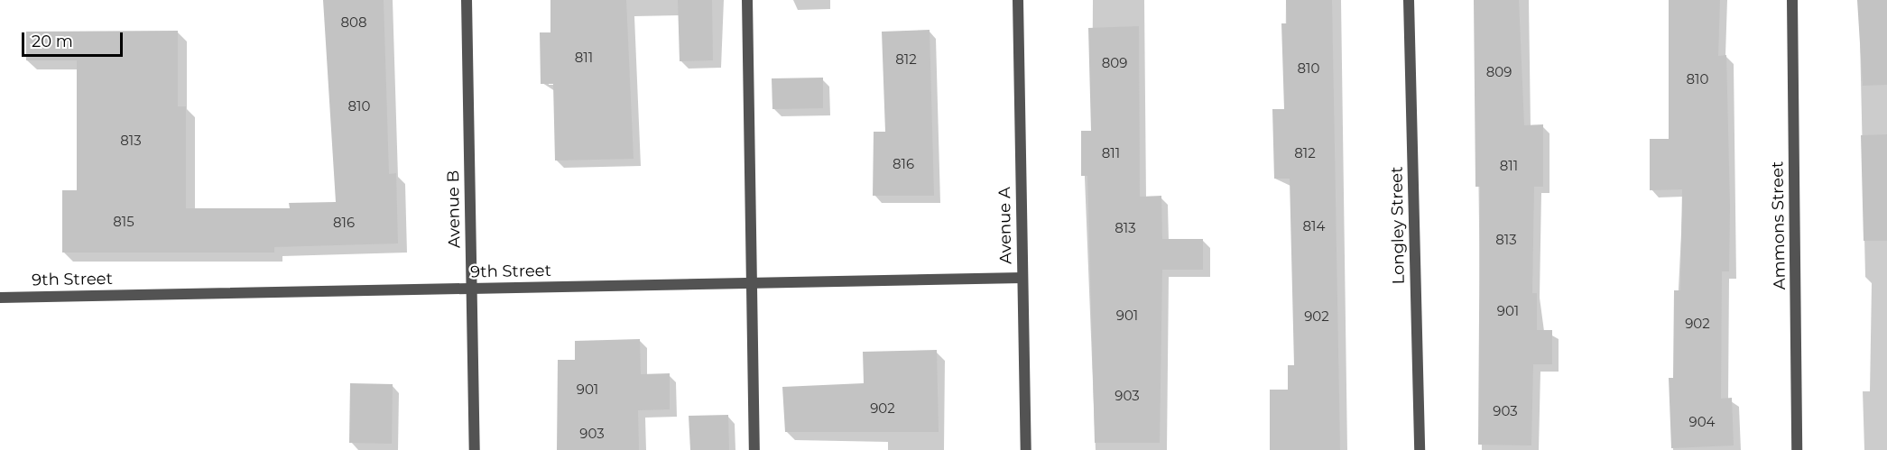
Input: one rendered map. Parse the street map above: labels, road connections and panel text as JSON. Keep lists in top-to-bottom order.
{
  "streets": {
    "street": [
      "Avenue B",
      "Avenue A",
      "Longley Street",
      "Ammons Street",
      "9th Street"
    ]
  },
  "crossings": [
    ["Avenue B", "9th Street"],
    ["Avenue A", "9th Street"]
  ],
  "house_numbers": [
    "808",
    "811",
    "812",
    "809",
    "810",
    "809",
    "810",
    "810",
    "813",
    "811",
    "812",
    "816",
    "811",
    "815",
    "816",
    "814",
    "813",
    "813",
    "901",
    "901",
    "902",
    "902",
    "901",
    "903",
    "902",
    "903",
    "904",
    "903"
  ],
  "scale_bar": "20 m"
}
